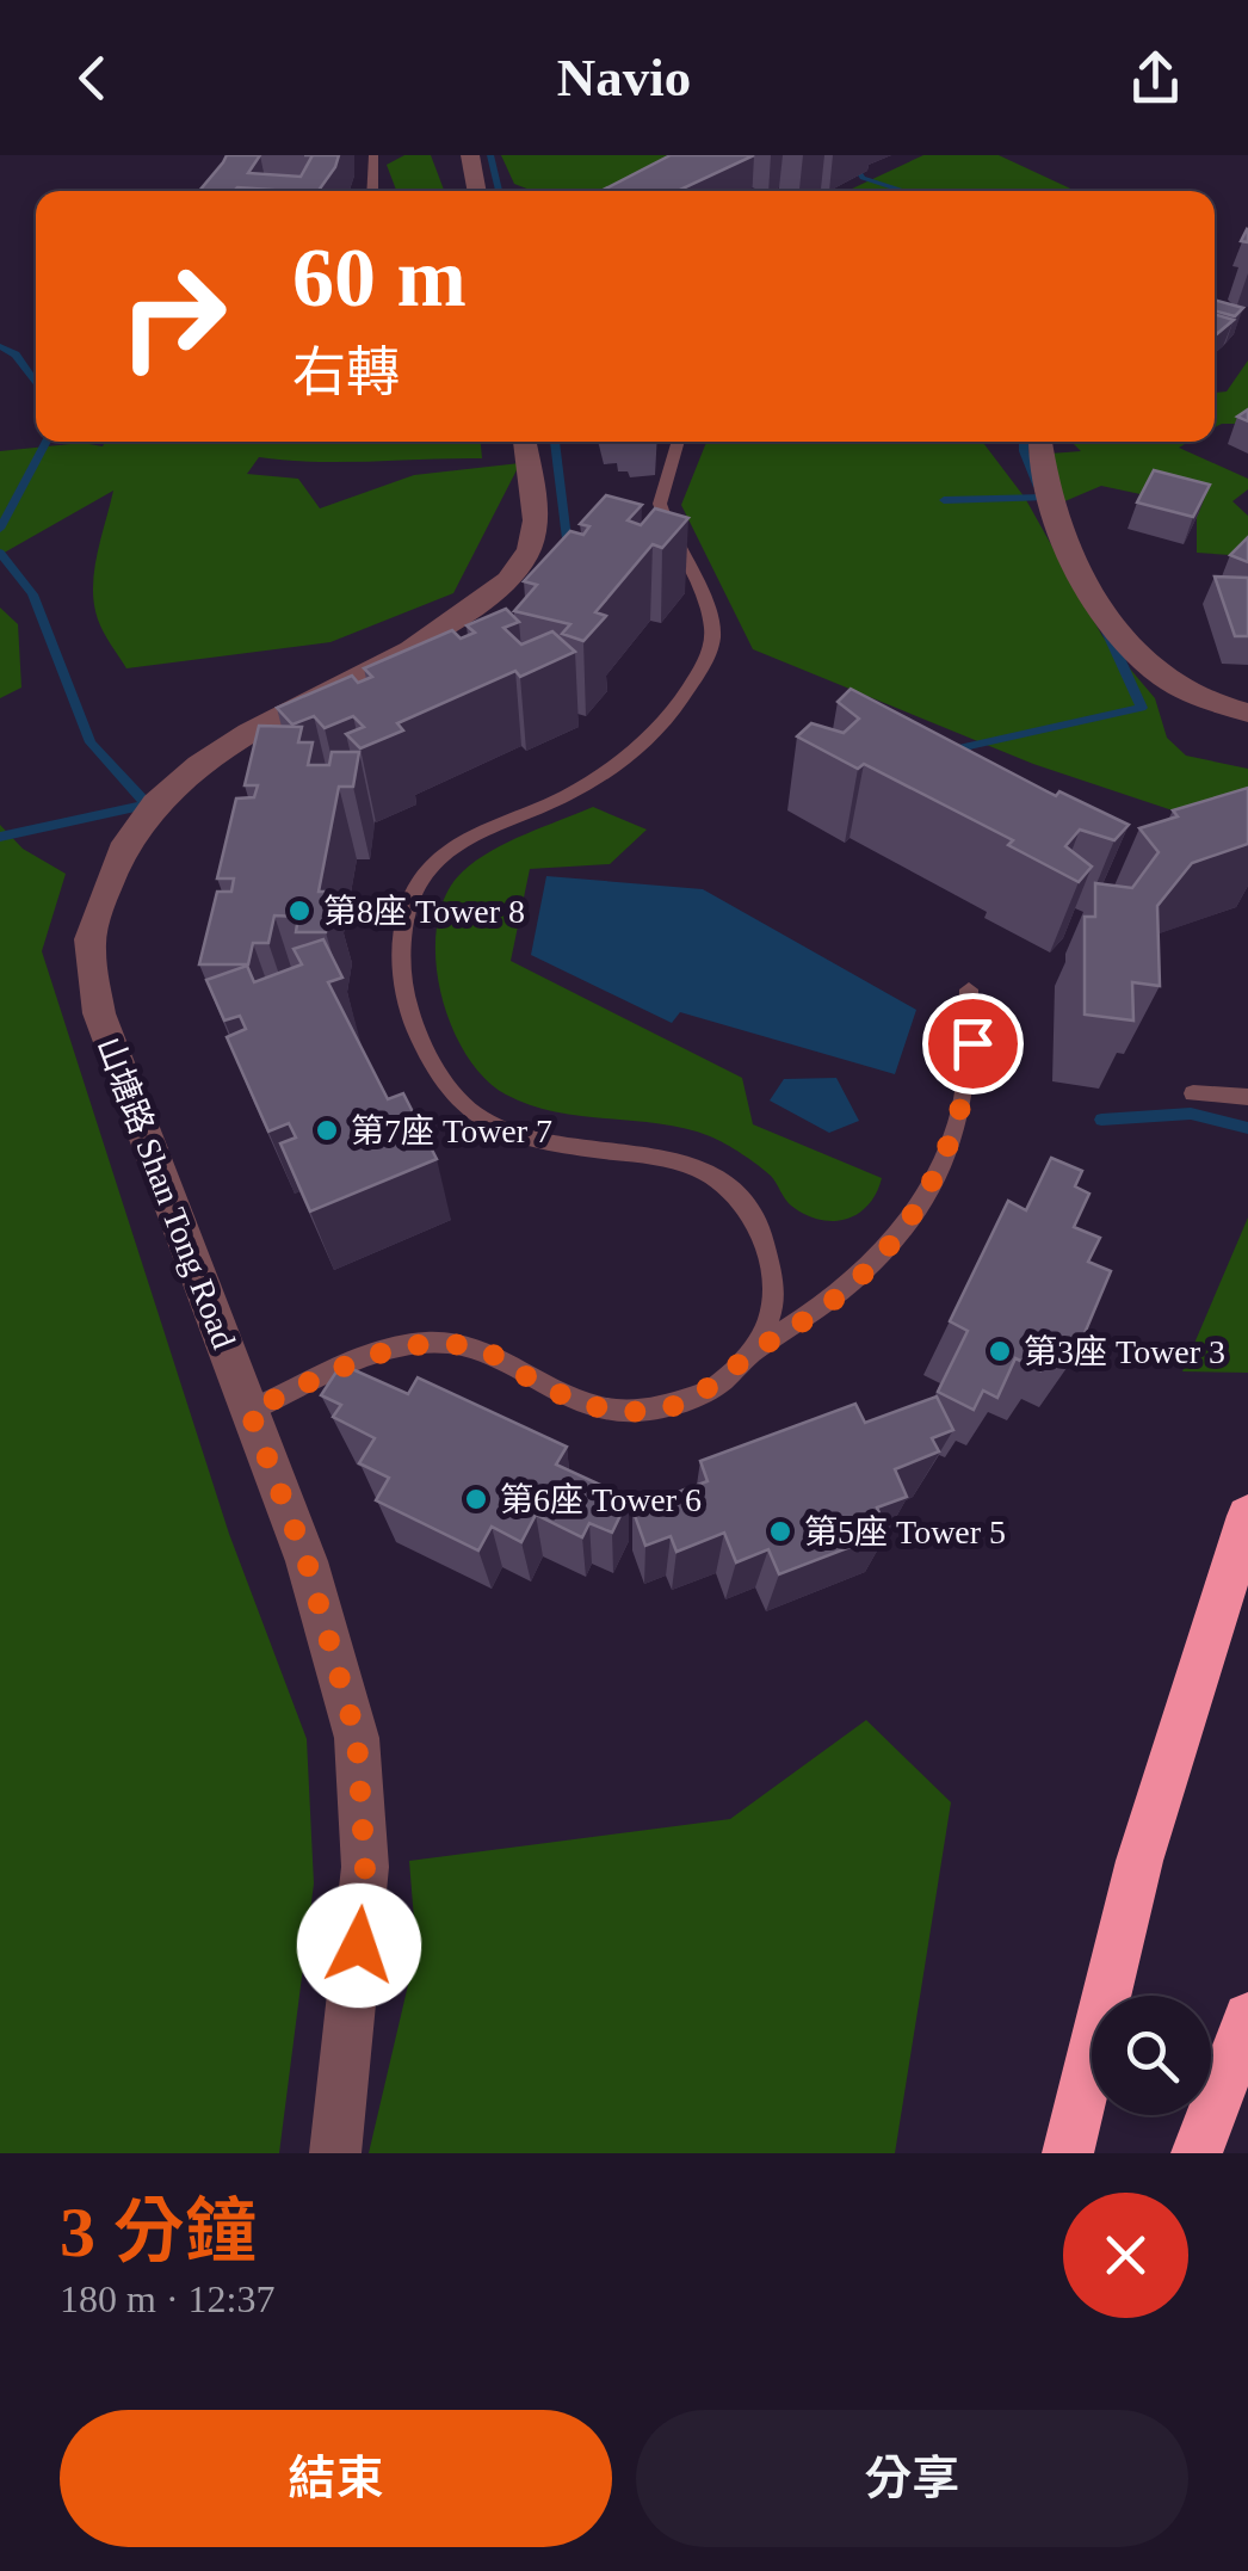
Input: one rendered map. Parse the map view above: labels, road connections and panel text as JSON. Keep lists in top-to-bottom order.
{
  "streets": {
    "street": ["山塘路 Shan Tong Road"]
  },
  "places": [
    "第8座 Tower 8",
    "第7座 Tower 7",
    "第3座 Tower 3",
    "第6座 Tower 6",
    "第5座 Tower 5"
  ],
  "page": {
    "header": "Navio",
    "turn": ["60 m", "右轉"],
    "heading": ["3 分鐘", "180 m · 12:37"],
    "buttons": ["結束", "分享"]
  }
}
